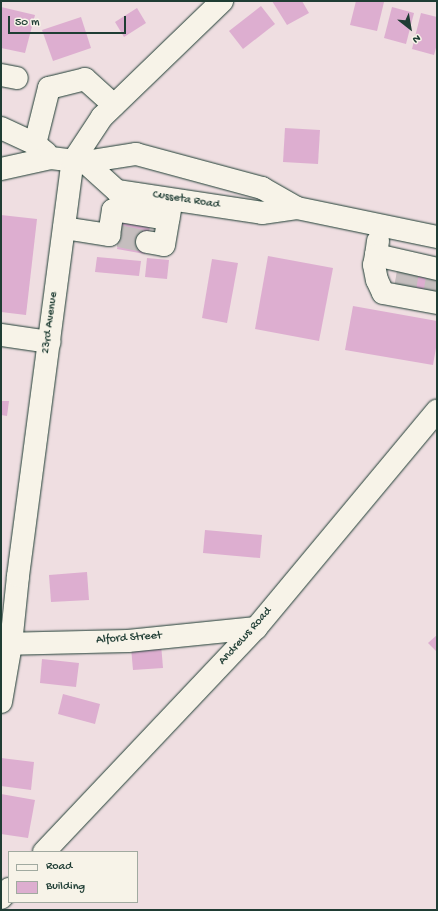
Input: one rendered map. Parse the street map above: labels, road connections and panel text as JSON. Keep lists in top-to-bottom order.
{
  "streets": {
    "street": [
      "Cusseta Road",
      "23rd Avenue",
      "Andrews Road",
      "Alford Street"
    ]
  },
  "crossings": [
    ["Cusseta Road", "23rd Avenue"],
    ["23rd Avenue", "Alford Street"],
    ["Andrews Road", "Alford Street"]
  ],
  "legend": ["Road", "Building"],
  "scale_bar": "50 m",
  "north": "bottom right"
}
